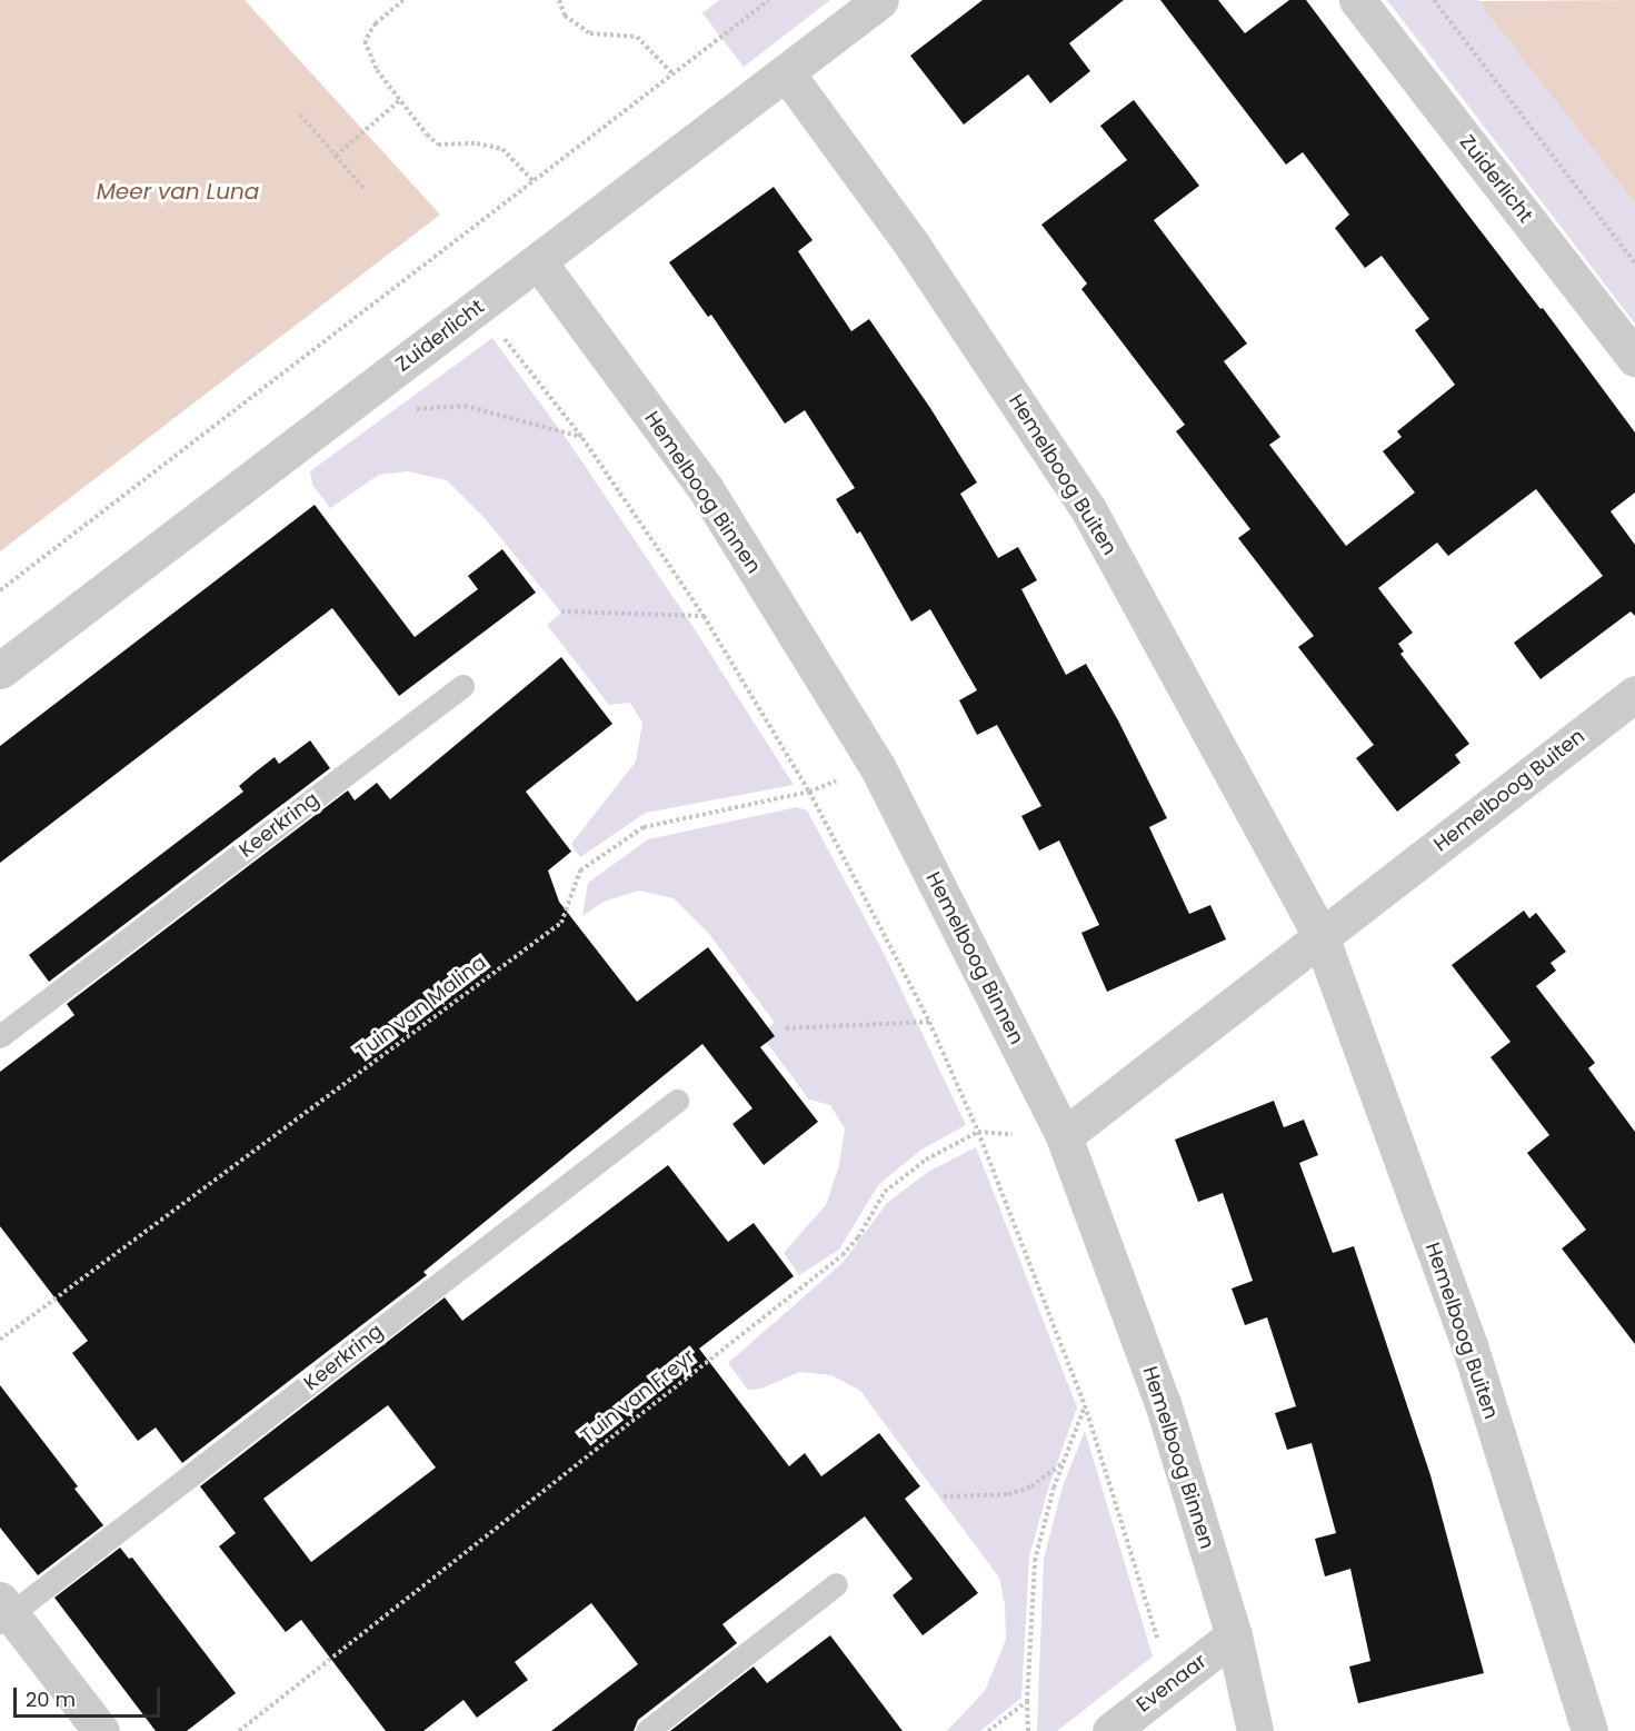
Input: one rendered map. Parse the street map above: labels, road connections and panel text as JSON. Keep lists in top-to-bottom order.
{
  "streets": {
    "street": [
      "Zuiderlicht",
      "Hemelboog Buiten",
      "Hemelboog Binnen",
      "Keerkring",
      "Evenaar"
    ],
    "path": ["Tuin van Malina", "Tuin van Freyr"]
  },
  "crossings": [
    ["Zuiderlicht", "Hemelboog Buiten"],
    ["Zuiderlicht", "Hemelboog Binnen"],
    ["Hemelboog Buiten", "Hemelboog Binnen"],
    ["Hemelboog Binnen", "Tuin van Malina"],
    ["Hemelboog Binnen", "Evenaar"]
  ],
  "water": ["Meer van Luna"],
  "scale_bar": "20 m"
}
